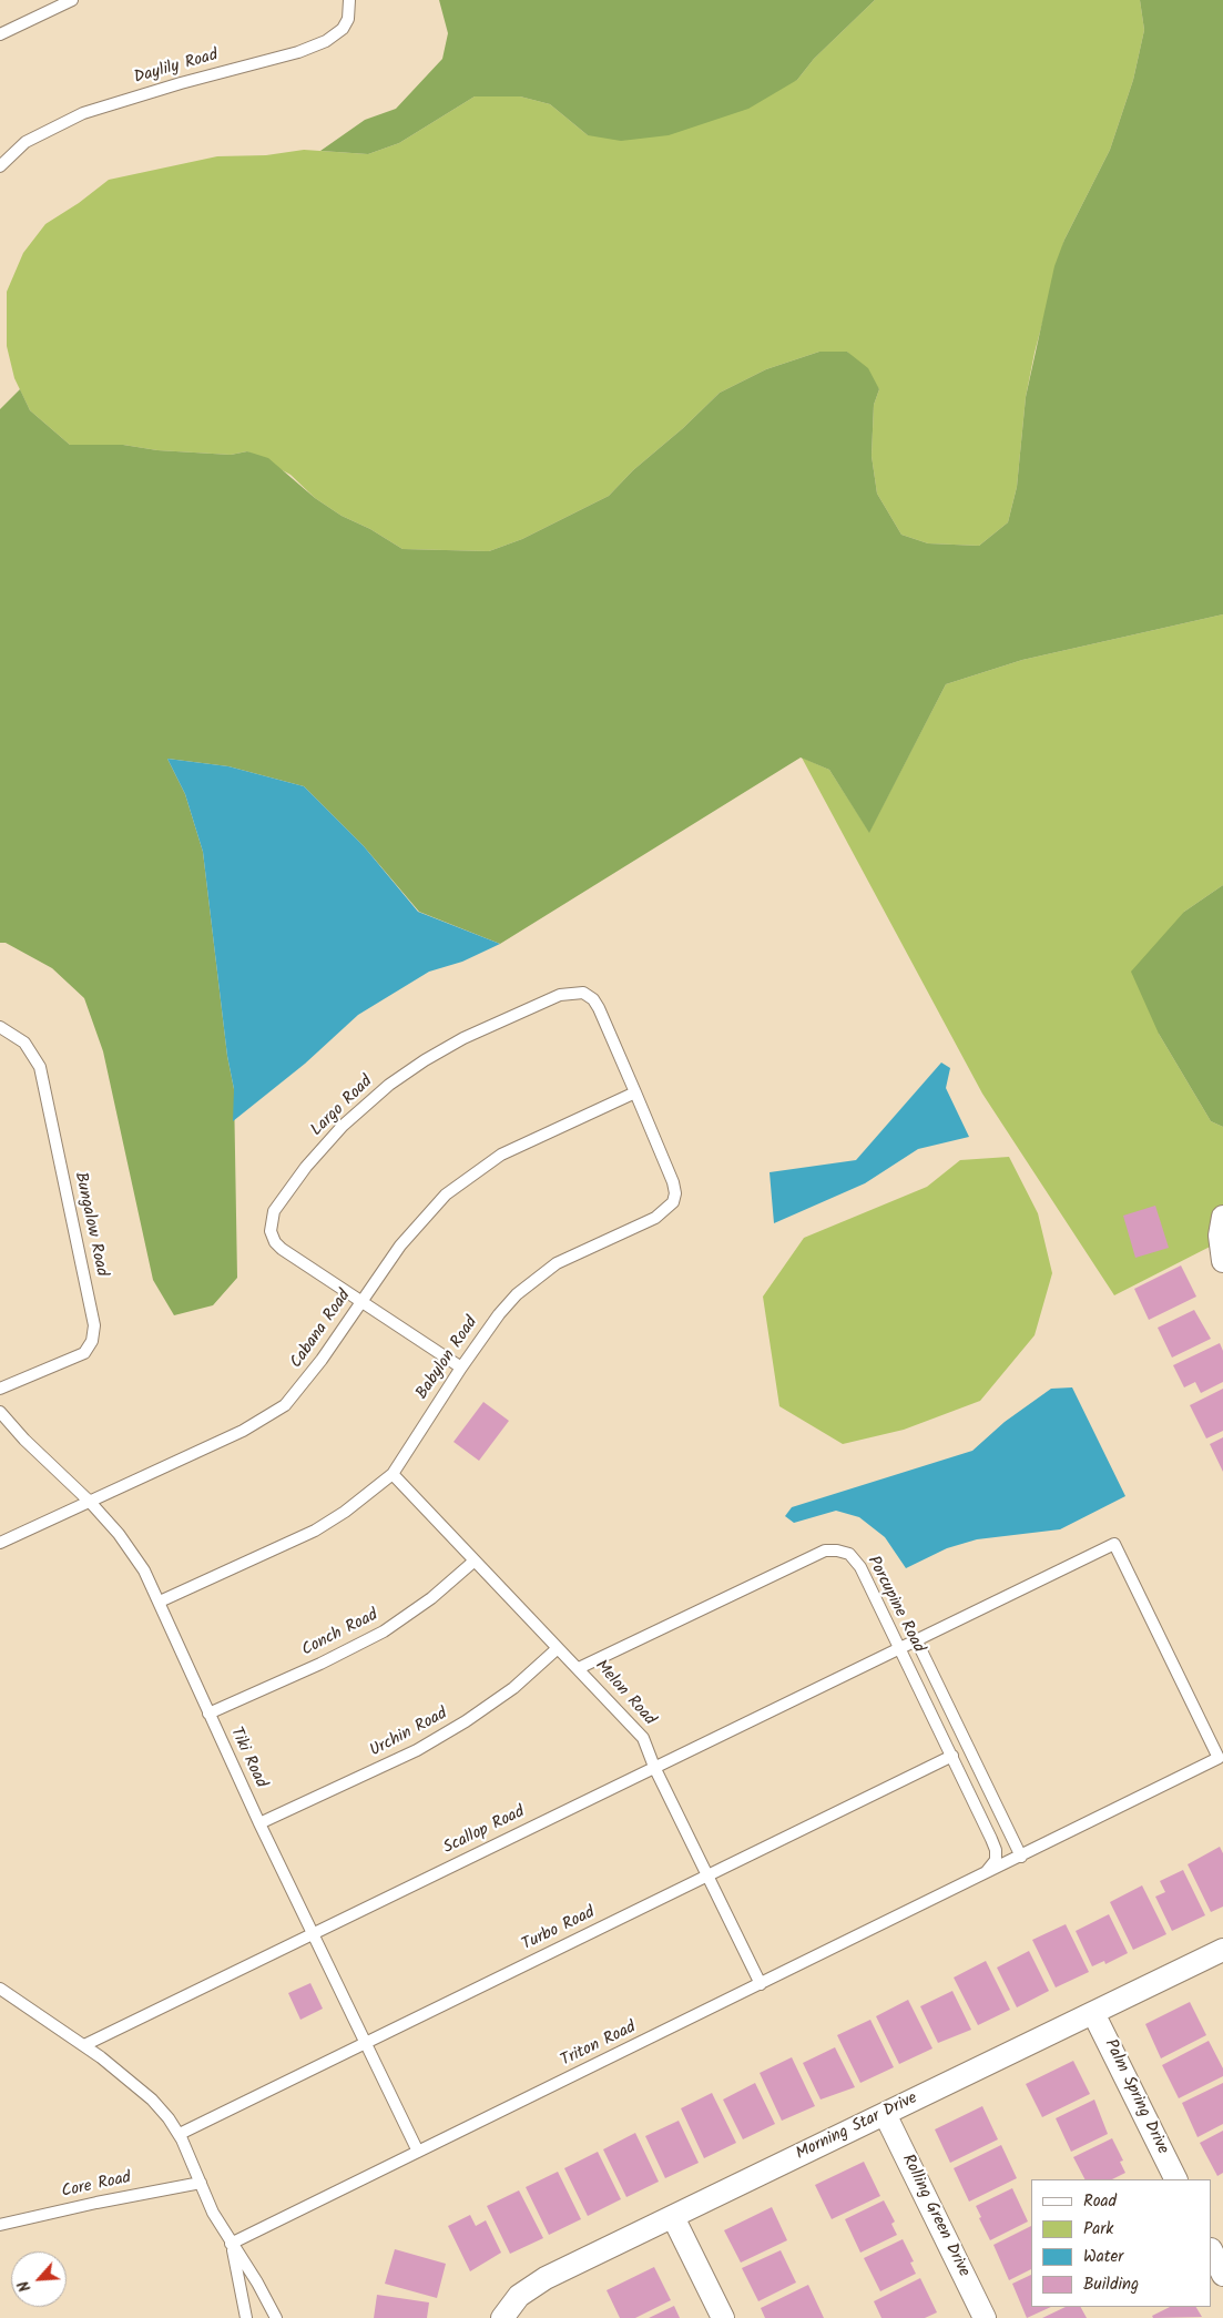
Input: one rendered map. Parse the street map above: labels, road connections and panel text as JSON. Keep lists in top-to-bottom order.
{
  "streets": {
    "street": ["Palm Spring Drive", "Morning Star Drive", "Rolling Green Drive"],
    "lane": [
      "Daylily Road",
      "Largo Road",
      "Bungalow Road",
      "Cabana Road",
      "Babylon Road",
      "Porcupine Road",
      "Conch Road",
      "Melon Road",
      "Urchin Road",
      "Tiki Road",
      "Scallop Road",
      "Turbo Road",
      "Triton Road",
      "Core Road"
    ]
  },
  "crossings": [
    ["Largo Road", "Cabana Road"],
    ["Largo Road", "Babylon Road"],
    ["Cabana Road", "Babylon Road"],
    ["Cabana Road", "Tiki Road"],
    ["Babylon Road", "Melon Road"],
    ["Babylon Road", "Tiki Road"],
    ["Porcupine Road", "Melon Road"],
    ["Porcupine Road", "Scallop Road"],
    ["Porcupine Road", "Turbo Road"],
    ["Porcupine Road", "Triton Road"],
    ["Conch Road", "Melon Road"],
    ["Conch Road", "Tiki Road"],
    ["Melon Road", "Urchin Road"],
    ["Melon Road", "Scallop Road"],
    ["Melon Road", "Turbo Road"],
    ["Melon Road", "Triton Road"],
    ["Urchin Road", "Tiki Road"],
    ["Tiki Road", "Scallop Road"],
    ["Tiki Road", "Turbo Road"],
    ["Tiki Road", "Triton Road"],
    ["Scallop Road", "Triton Road"],
    ["Palm Spring Drive", "Morning Star Drive"],
    ["Morning Star Drive", "Rolling Green Drive"]
  ],
  "legend": [
    "Road",
    "Park",
    "Water",
    "Building"
  ],
  "north": "bottom left"
}
